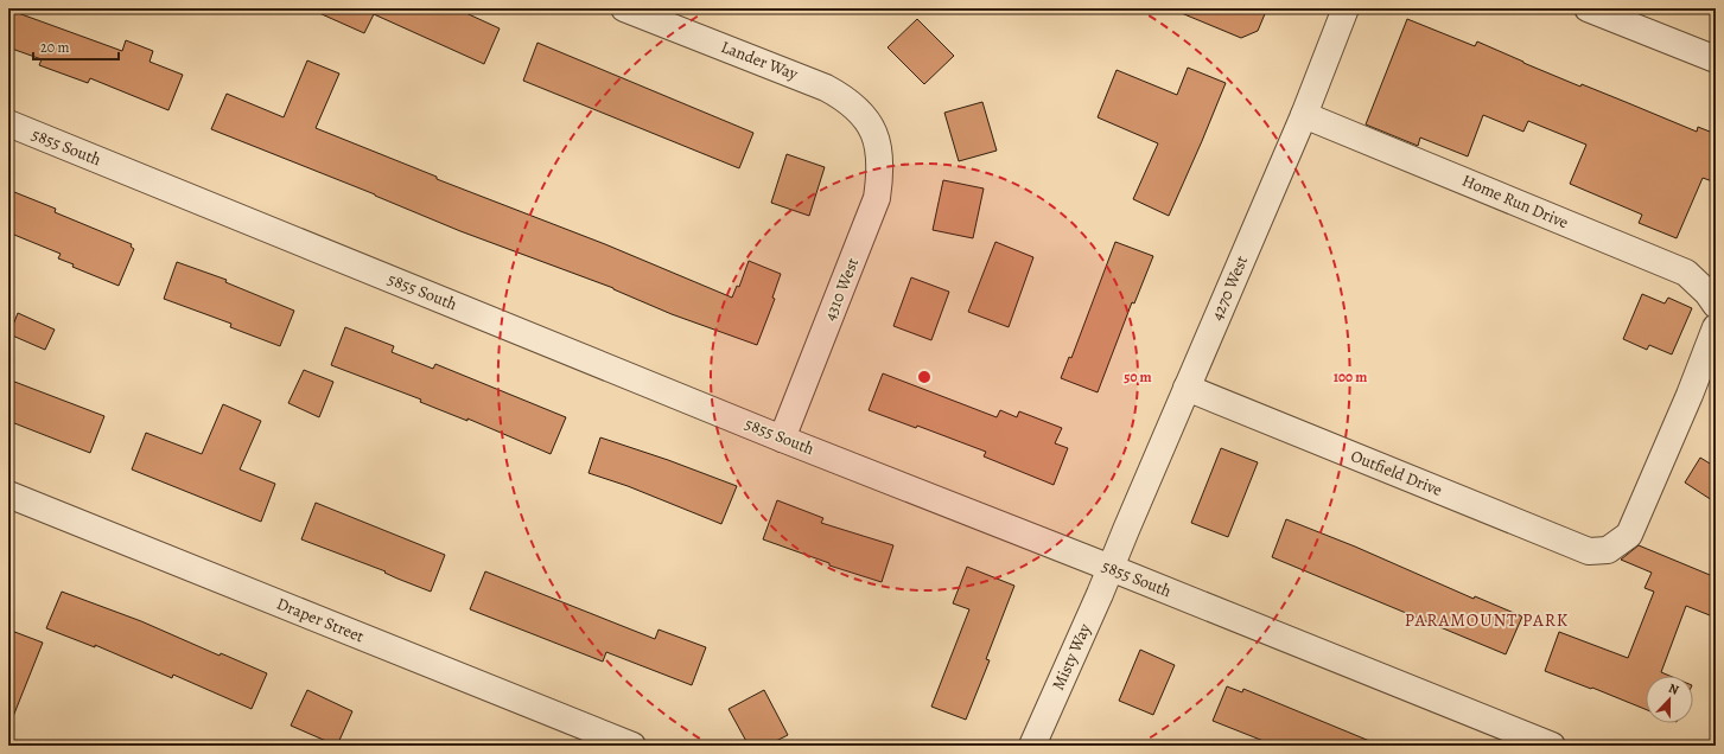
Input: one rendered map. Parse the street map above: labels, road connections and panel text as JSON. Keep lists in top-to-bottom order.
{
  "streets": {
    "street": [
      "Lander Way",
      "5855 South",
      "Home Run Drive",
      "4270 West",
      "4310 West",
      "Outfield Drive",
      "Draper Street",
      "Misty Way"
    ]
  },
  "crossings": [
    ["Lander Way", "4310 West"],
    ["5855 South", "4270 West"],
    ["5855 South", "4310 West"],
    ["5855 South", "Misty Way"],
    ["Home Run Drive", "4270 West"],
    ["4270 West", "Outfield Drive"],
    ["4270 West", "Misty Way"]
  ],
  "districts": ["PARAMOUNT PARK"],
  "scale_bar": "20 m",
  "north": "top",
  "rings": ["50 m", "100 m"]
}
